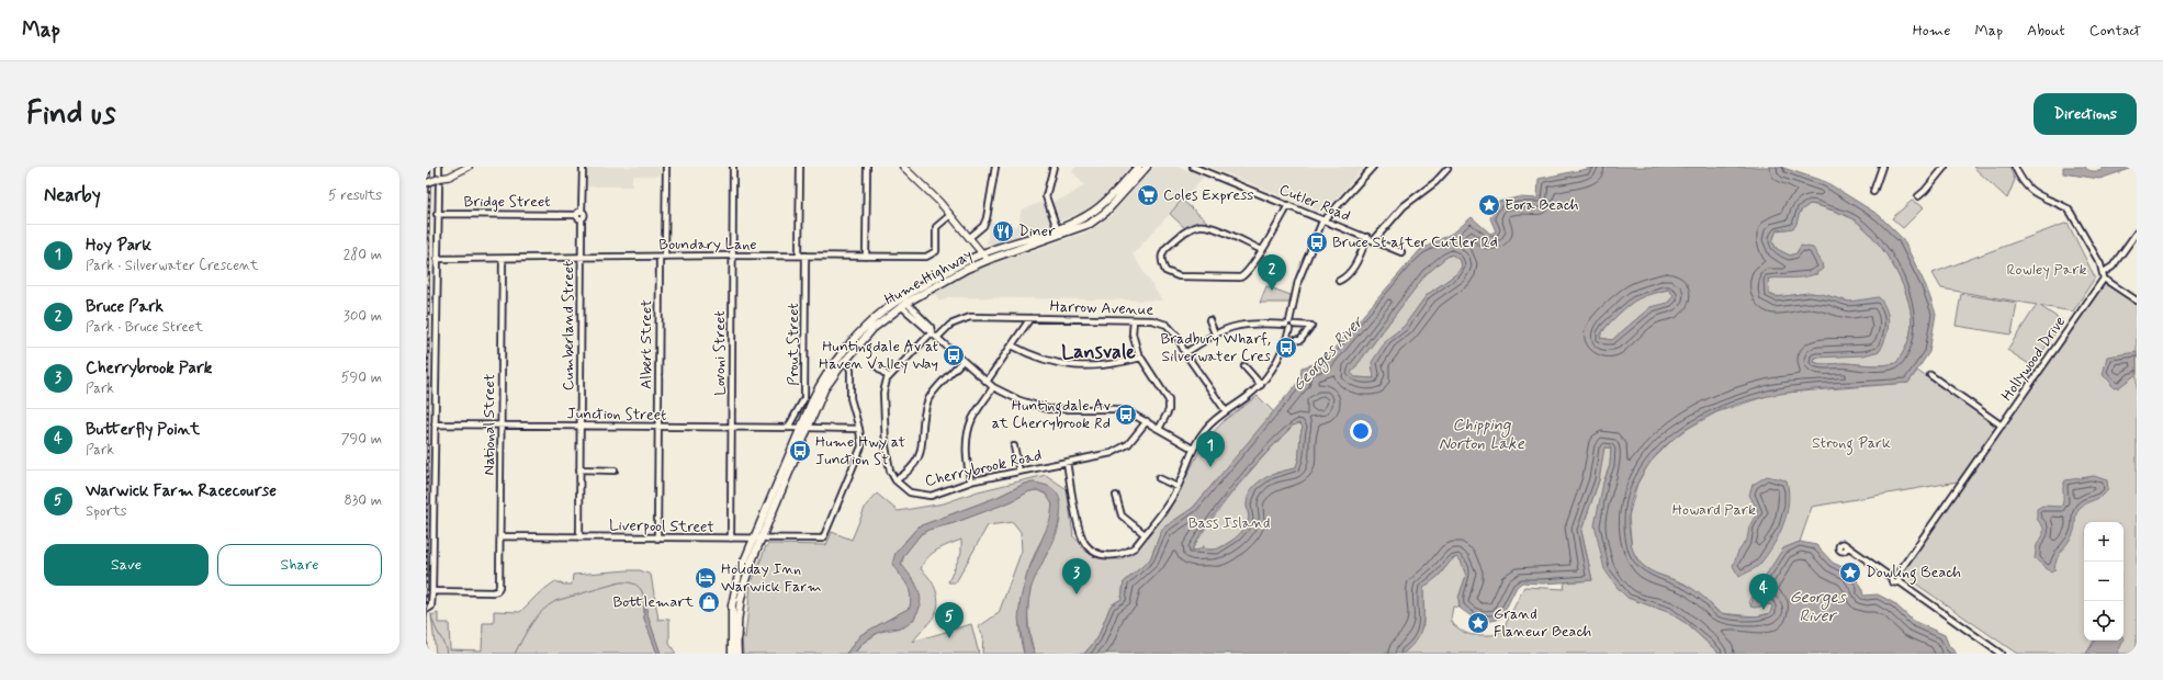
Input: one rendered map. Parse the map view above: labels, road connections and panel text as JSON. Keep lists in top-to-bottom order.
{
  "streets": {
    "highway": ["Hume Highway"],
    "street": [
      "Bridge Street",
      "Cutler Road",
      "Boundary Lane",
      "Harrow Avenue",
      "Cumberland Street",
      "Albert Street",
      "Prout Street",
      "Lovoni Street",
      "Hollywood Drive",
      "Junction Street",
      "National Street",
      "Cherrybrook Road",
      "Liverpool Street"
    ]
  },
  "crossings": [
    ["Bridge Street", "Cumberland Street"],
    ["Boundary Lane", "Cumberland Street"],
    ["Boundary Lane", "Albert Street"],
    ["Boundary Lane", "Prout Street"],
    ["Boundary Lane", "Lovoni Street"],
    ["Boundary Lane", "National Street"],
    ["Hume Highway", "Junction Street"],
    ["Hume Highway", "Liverpool Street"],
    ["Cumberland Street", "Junction Street"],
    ["Cumberland Street", "Liverpool Street"],
    ["Albert Street", "Junction Street"],
    ["Albert Street", "Liverpool Street"],
    ["Prout Street", "Junction Street"],
    ["Lovoni Street", "Junction Street"],
    ["Lovoni Street", "Liverpool Street"],
    ["Junction Street", "National Street"],
    ["Junction Street", "Liverpool Street"],
    ["National Street", "Liverpool Street"]
  ],
  "districts": ["Lansvale"],
  "water": ["Georges River", "Chipping Norton Lake"],
  "parks": [
    "Rowley Park",
    "Strong Park",
    "Howard Park",
    "Bass Island"
  ],
  "places": {
    "supermarket": ["Coles Express"],
    "place": ["Eora Beach", "Dowling Beach", "Grand Flaneur Beach"],
    "restaurant": ["Diner"],
    "bus stop": [
      "Bruce St after Cutler Rd",
      "Bradbury Wharf, Silverwater Cres",
      "Huntingdale Av at Haven Valley Way",
      "Huntingdale Av at Cherrybrook Rd",
      "Hume Hwy at Junction St"
    ],
    "hotel": ["Holiday Inn Warwick Farm"],
    "shop": ["Bottlemart"]
  },
  "page": {
    "header": "Map",
    "nav": [
      "Home",
      "Map",
      "About",
      "Contact"
    ],
    "buttons": [
      "Directions",
      ["Save", "Share"]
    ],
    "title": "Find us",
    "heading": ["Nearby", "5 results"],
    "list": [
      {
        "mark": "1",
        "name": "Hoy Park",
        "note": "Park · Silverwater Crescent",
        "value": "280 m"
      },
      {
        "mark": "2",
        "name": "Bruce Park",
        "note": "Park · Bruce Street",
        "value": "300 m"
      },
      {
        "mark": "3",
        "name": "Cherrybrook Park",
        "note": "Park",
        "value": "590 m"
      },
      {
        "mark": "4",
        "name": "Butterfly Point",
        "note": "Park",
        "value": "790 m"
      },
      {
        "mark": "5",
        "name": "Warwick Farm Racecourse",
        "note": "Sports",
        "value": "830 m"
      }
    ],
    "pins": [
      "2",
      "1",
      "3",
      "4",
      "5"
    ],
    "map_buttons": ["+", "−"]
  }
}
